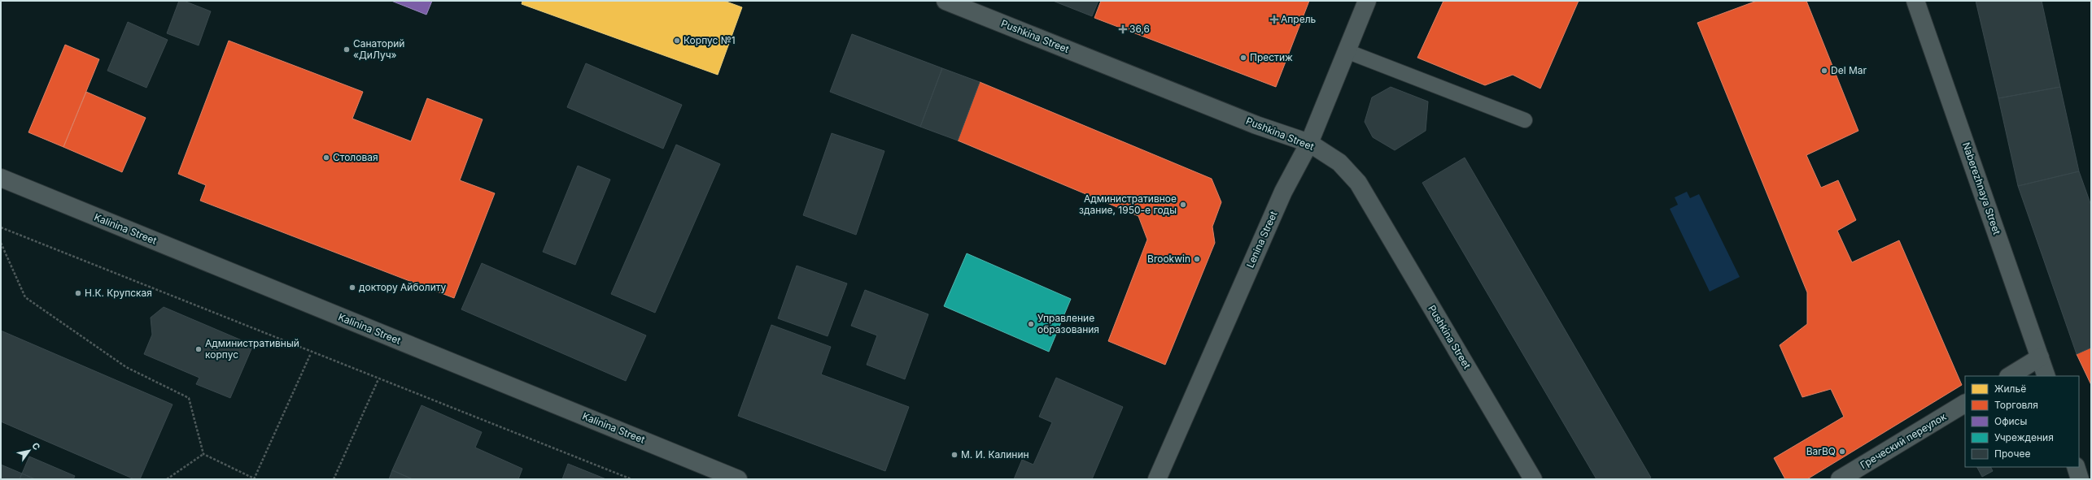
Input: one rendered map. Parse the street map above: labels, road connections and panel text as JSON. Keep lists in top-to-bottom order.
{
  "streets": {
    "street": [
      "Pushkina Street",
      "Naberezhnaya Street",
      "Kalinina Street",
      "Lenina Street",
      "Греческий переулок"
    ]
  },
  "crossings": [
    ["Pushkina Street", "Lenina Street"]
  ],
  "places": {
    "health": ["Апрель", "36,6"],
    "other": [
      "Корпус №1",
      "Санаторий «ДиЛуч»",
      "Престиж",
      "Del Mar",
      "Столовая",
      "Административное здание, 1950-е годы",
      "Brookwin",
      "доктору Айболиту",
      "Н.К. Крупская",
      "Управление образования",
      "Административный корпус",
      "BarBQ",
      "М. И. Калинин"
    ]
  },
  "legend": [
    "Жильё",
    "Торговля",
    "Офисы",
    "Учреждения",
    "Прочее"
  ],
  "north": "top right"
}
